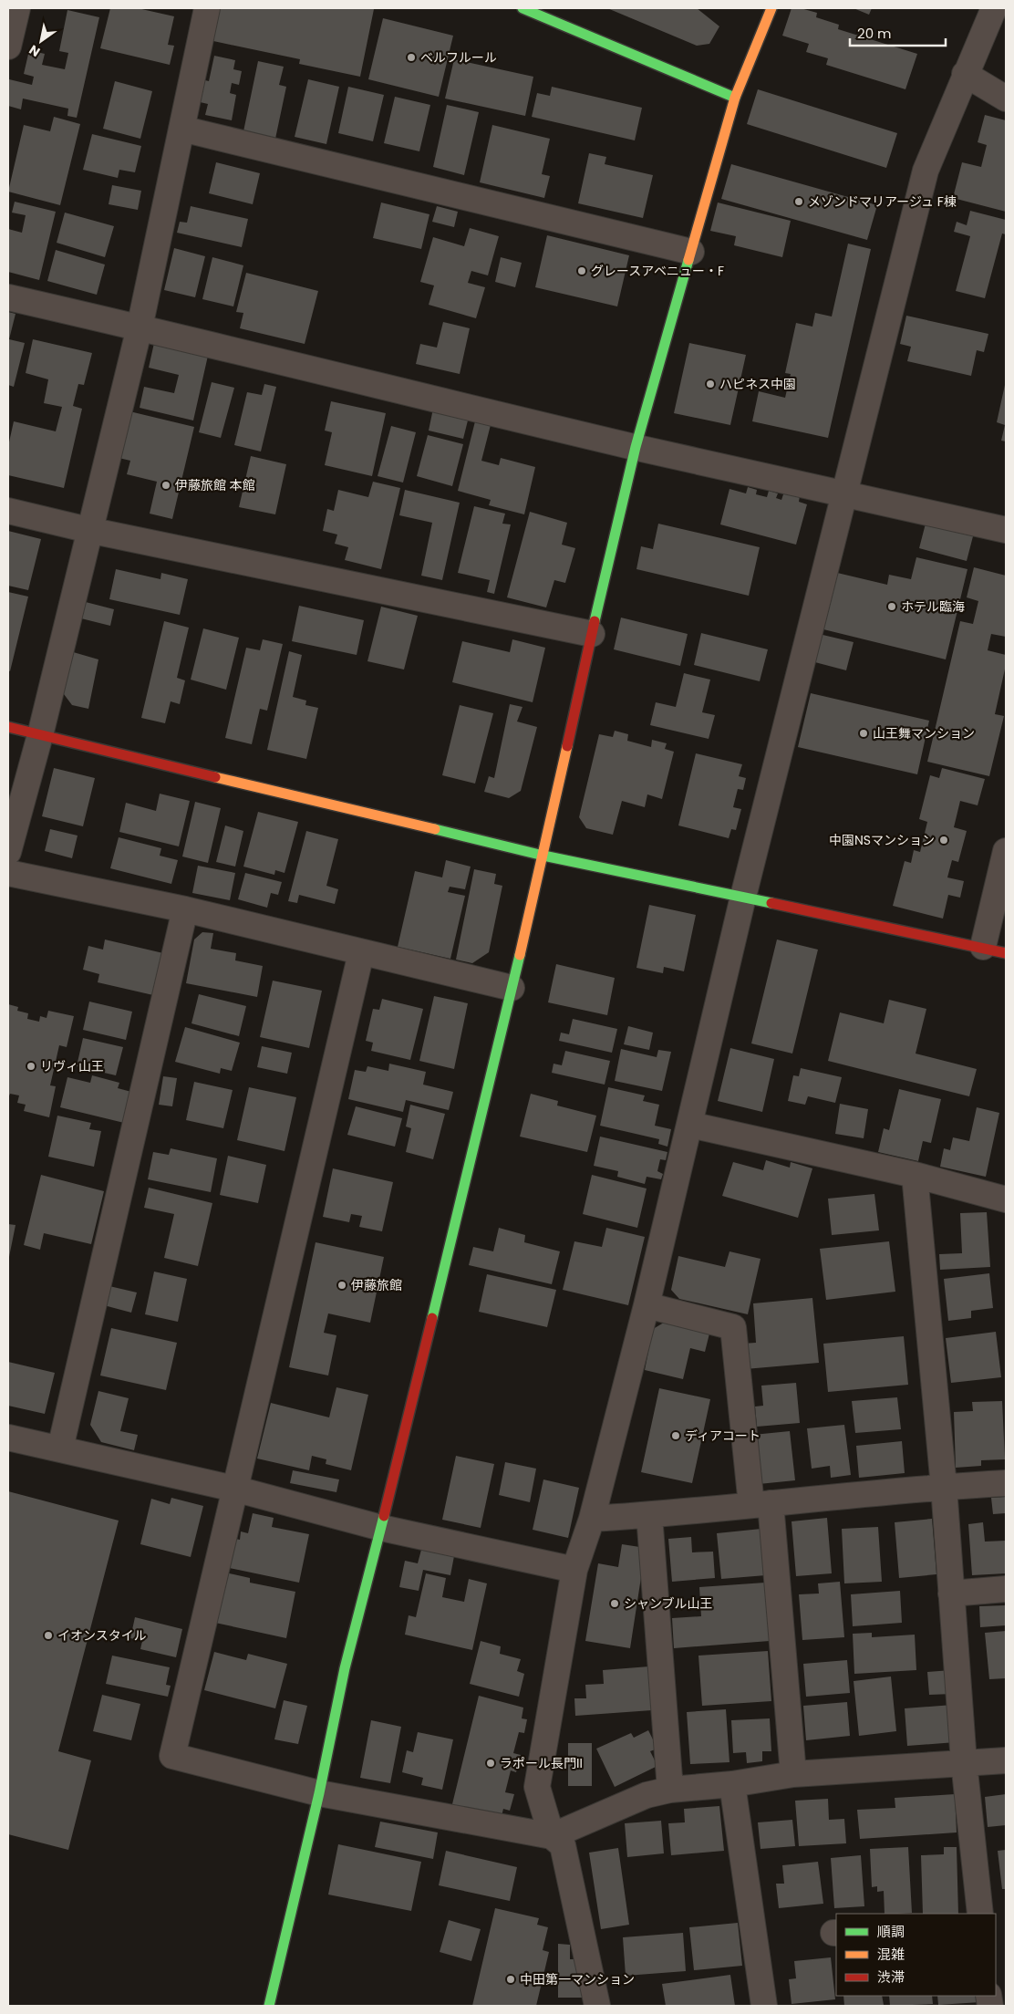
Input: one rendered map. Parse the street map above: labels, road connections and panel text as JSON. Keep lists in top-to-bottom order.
{
  "places": [
    "ベルフルール",
    "メゾンドマリアージュ F棟",
    "グレースアベニュー・F",
    "ハピネス中園",
    "伊藤旅館 本館",
    "ホテル臨海",
    "山王舞マンション",
    "中園NSマンション",
    "リヴィ山王",
    "伊藤旅館",
    "ディアコート",
    "シャンブル山王",
    "イオンスタイル",
    "ラポール長門II",
    "中田第一マンション"
  ],
  "legend": ["順調", "混雑", "渋滞"],
  "scale_bar": "20 m",
  "north": "bottom left"
}
